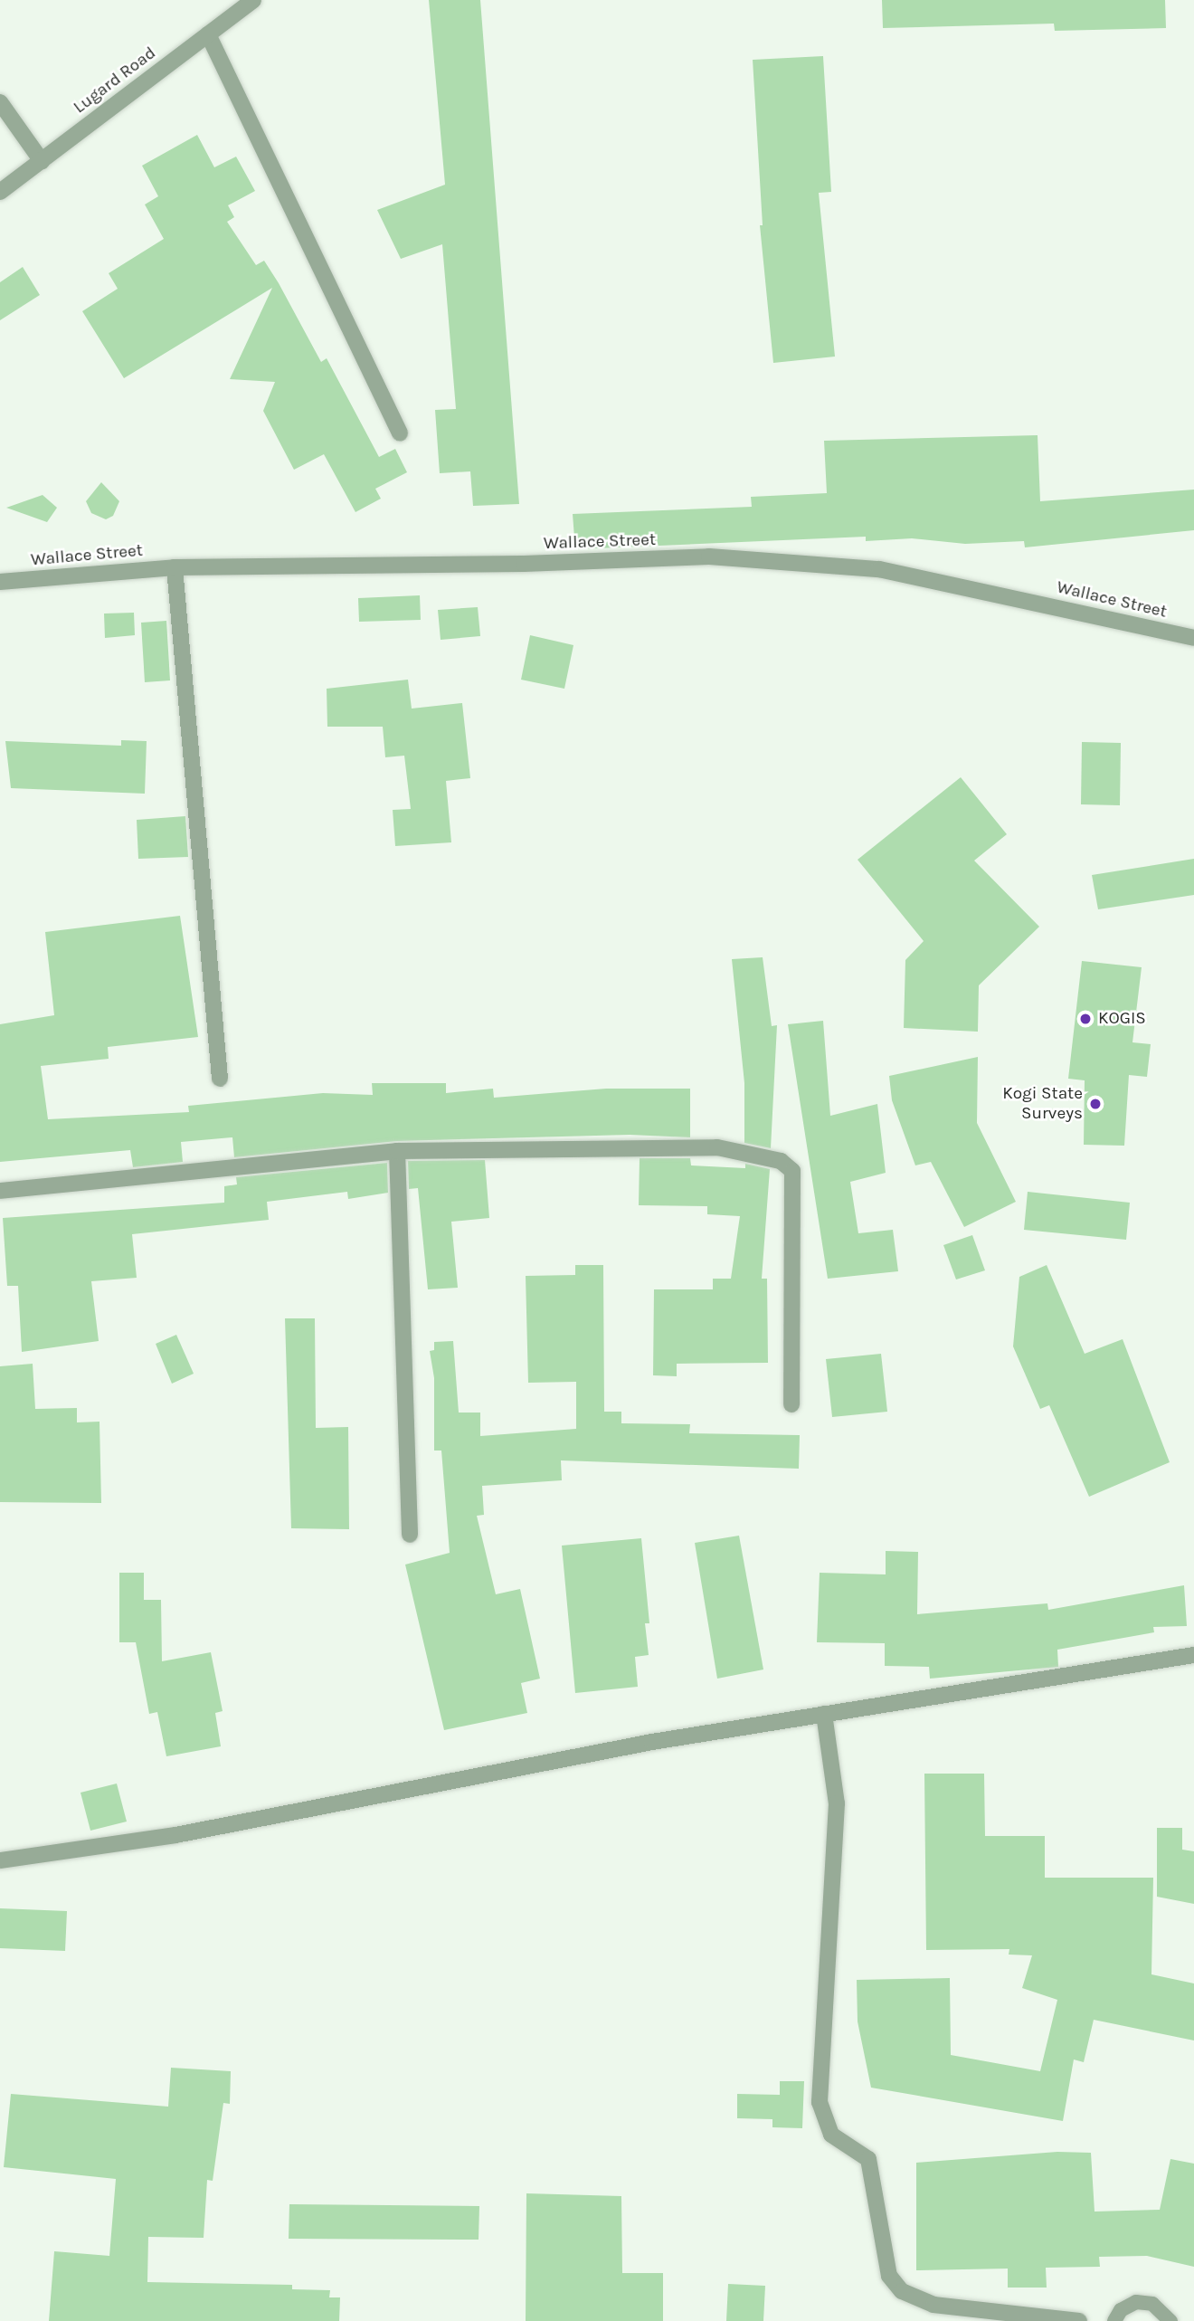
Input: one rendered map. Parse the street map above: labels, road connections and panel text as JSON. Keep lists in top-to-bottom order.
{
  "streets": {
    "street": ["Lugard Road", "Wallace Street"]
  },
  "places": ["KOGIS", "Kogi State Surveys"]
}
